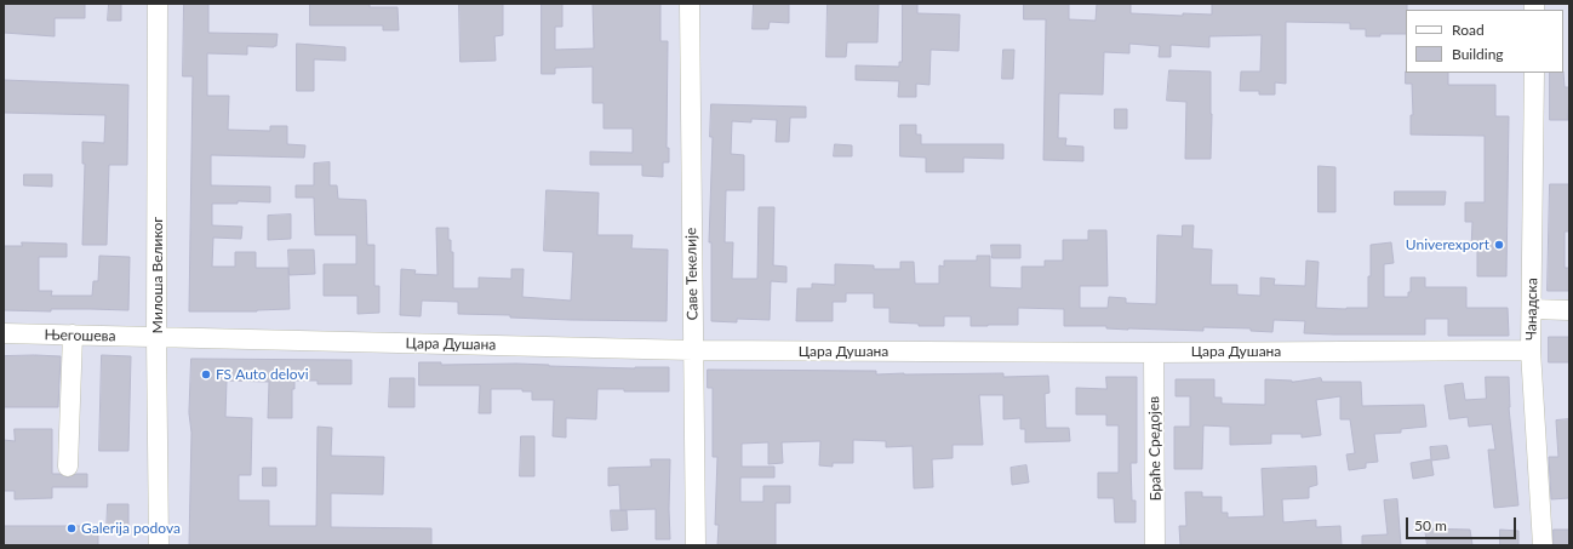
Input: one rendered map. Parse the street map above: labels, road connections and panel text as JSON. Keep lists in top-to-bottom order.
{
  "streets": {
    "street": [
      "Саве Текелије",
      "Милоша Великог",
      "Чанадска",
      "Његошева",
      "Цара Душана",
      "Браће Средојев"
    ]
  },
  "crossings": [
    ["Саве Текелије", "Цара Душана"],
    ["Милоша Великог", "Његошева"],
    ["Милоша Великог", "Цара Душана"],
    ["Чанадска", "Цара Душана"],
    ["Његошева", "Цара Душана"],
    ["Цара Душана", "Браће Средојев"]
  ],
  "places": ["Univerexport", "FS Auto delovi", "Galerija podova"],
  "legend": ["Road", "Building"],
  "scale_bar": "50 m"
}
